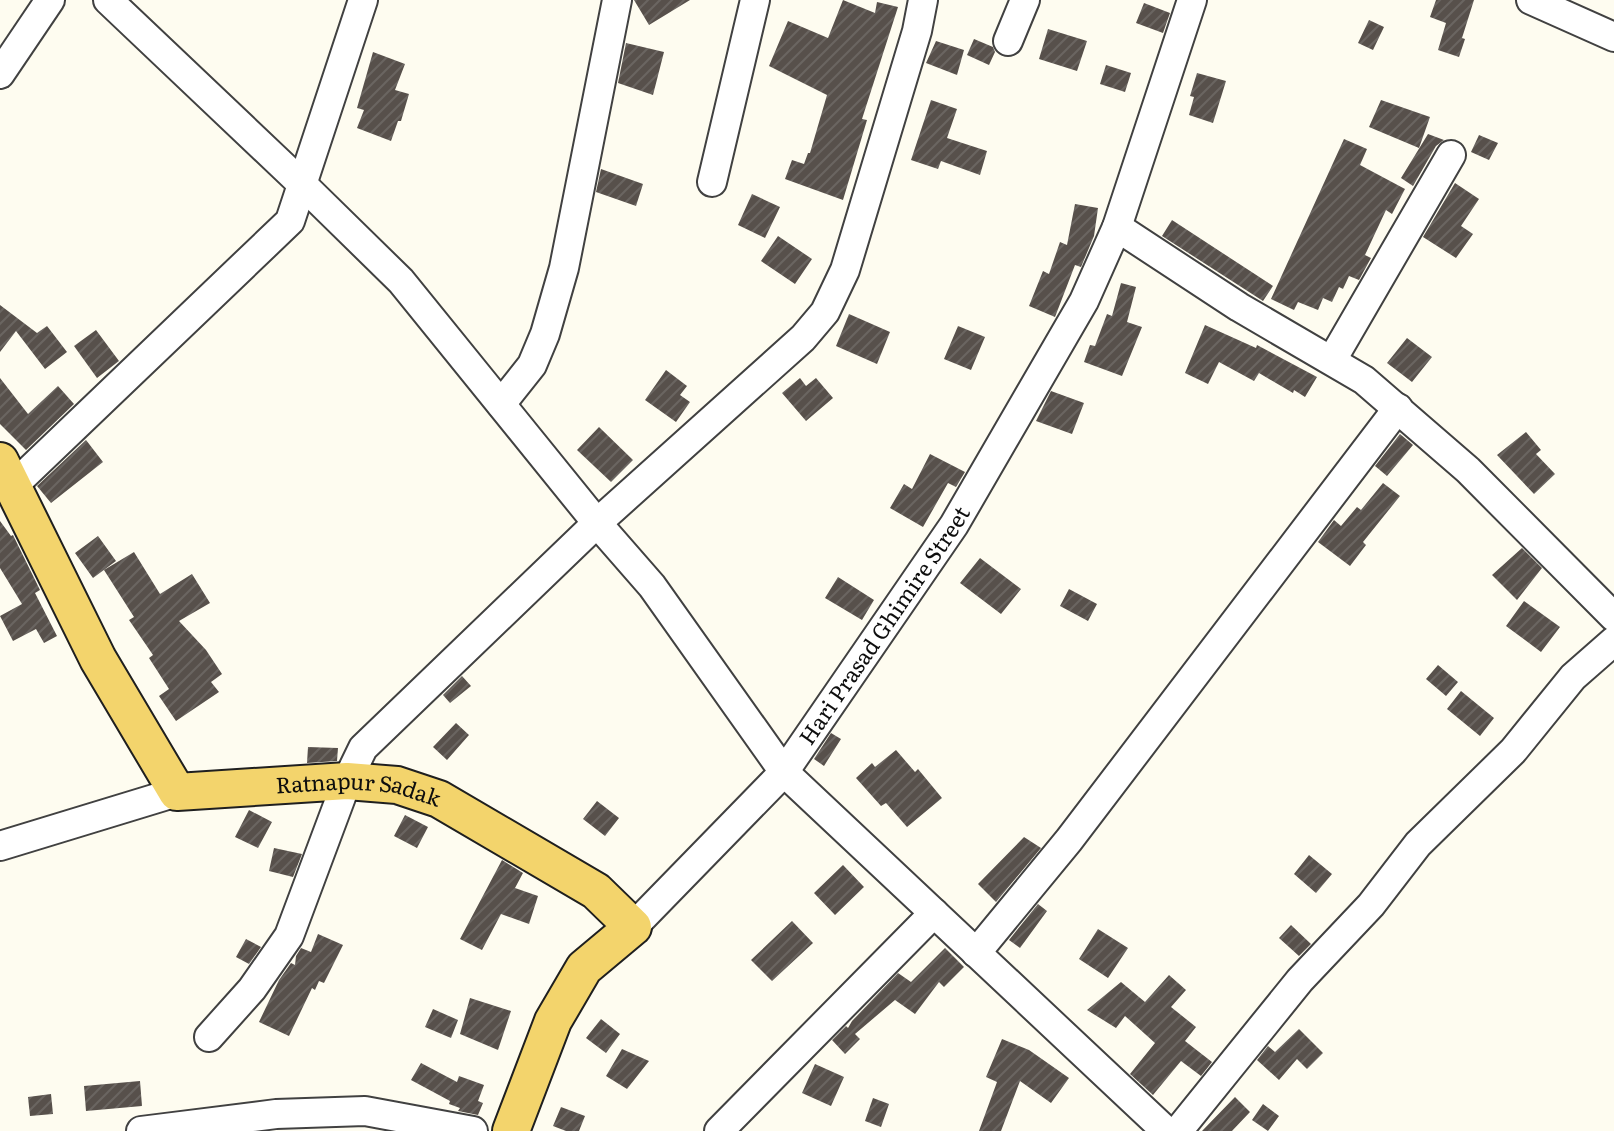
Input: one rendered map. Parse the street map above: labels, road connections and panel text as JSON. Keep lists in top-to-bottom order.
{
  "streets": {
    "main road": ["Ratnapur Sadak"],
    "street": ["Hari Prasad Ghimire Street"]
  },
  "crossings": [
    ["Hari Prasad Ghimire Street", "Ratnapur Sadak"]
  ]
}
